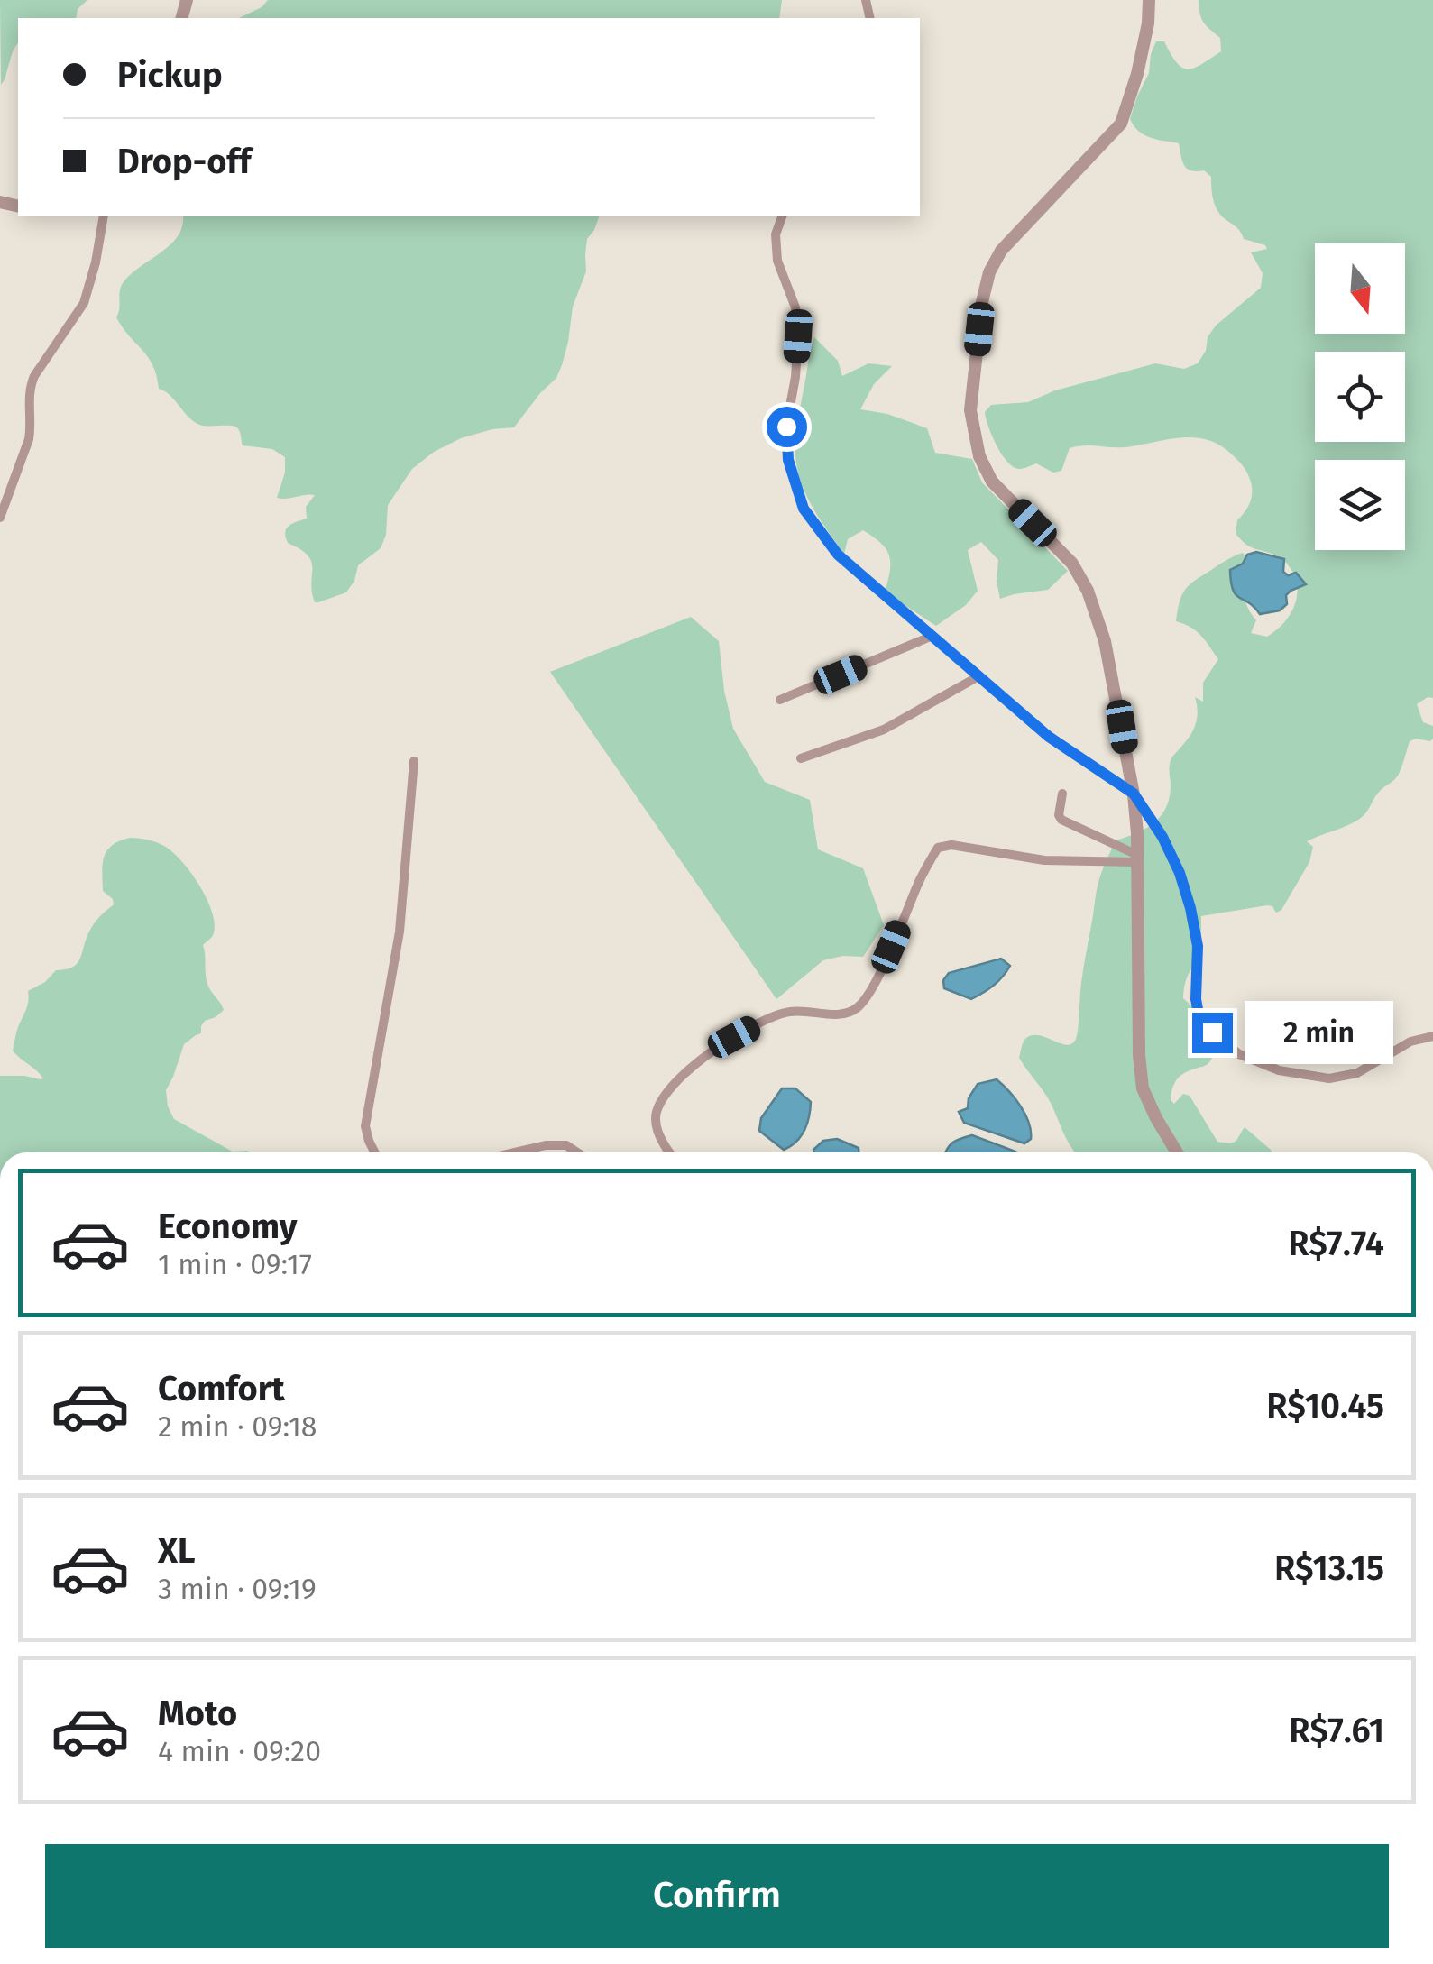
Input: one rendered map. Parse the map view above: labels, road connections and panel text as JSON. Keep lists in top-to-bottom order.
{
  "north": "bottom",
  "page": {
    "banner": ["Pickup", "Drop-off"],
    "bubble": "2 min",
    "list": [
      {
        "name": "Economy",
        "note": "1 min · 09:17",
        "value": "R$7.74"
      },
      {
        "name": "Comfort",
        "note": "2 min · 09:18",
        "value": "R$10.45"
      },
      {
        "name": "XL",
        "note": "3 min · 09:19",
        "value": "R$13.15"
      },
      {
        "name": "Moto",
        "note": "4 min · 09:20",
        "value": "R$7.61"
      }
    ],
    "buttons": "Confirm"
  }
}
